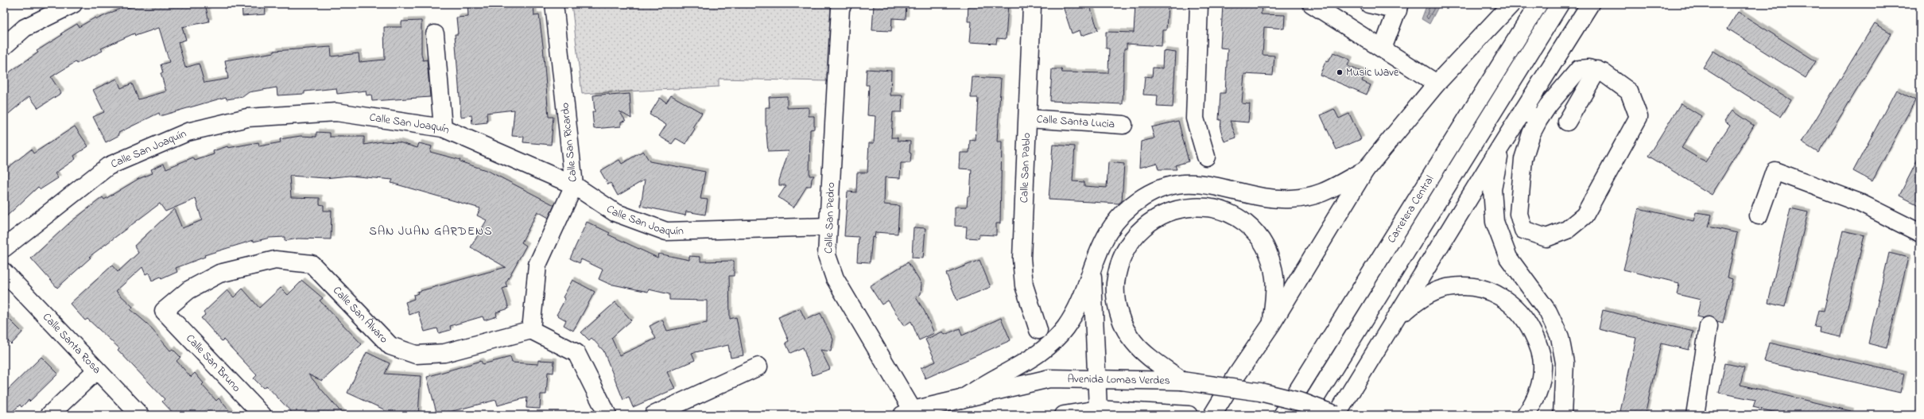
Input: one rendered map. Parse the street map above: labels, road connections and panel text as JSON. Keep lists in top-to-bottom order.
{
  "streets": {
    "main road": [
      "Calle Santa Lucia",
      "Calle San Joaquín",
      "Calle San Ricardo",
      "Calle San Pablo",
      "Carretera Central",
      "Calle San Pedro",
      "Calle San Álvaro",
      "Calle Santa Rosa",
      "Calle San Bruno",
      "Avenida Lomas Verdes"
    ]
  },
  "crossings": [
    ["Calle Santa Lucia", "Calle San Pablo"],
    ["Calle San Joaquín", "Calle San Ricardo"],
    ["Calle San Joaquín", "Calle San Pedro"],
    ["Calle San Ricardo", "Calle San Álvaro"],
    ["Calle San Pedro", "Avenida Lomas Verdes"],
    ["Calle San Álvaro", "Calle San Bruno"]
  ],
  "districts": ["SAN JUAN GARDENS"],
  "places": ["Music Wave"]
}
